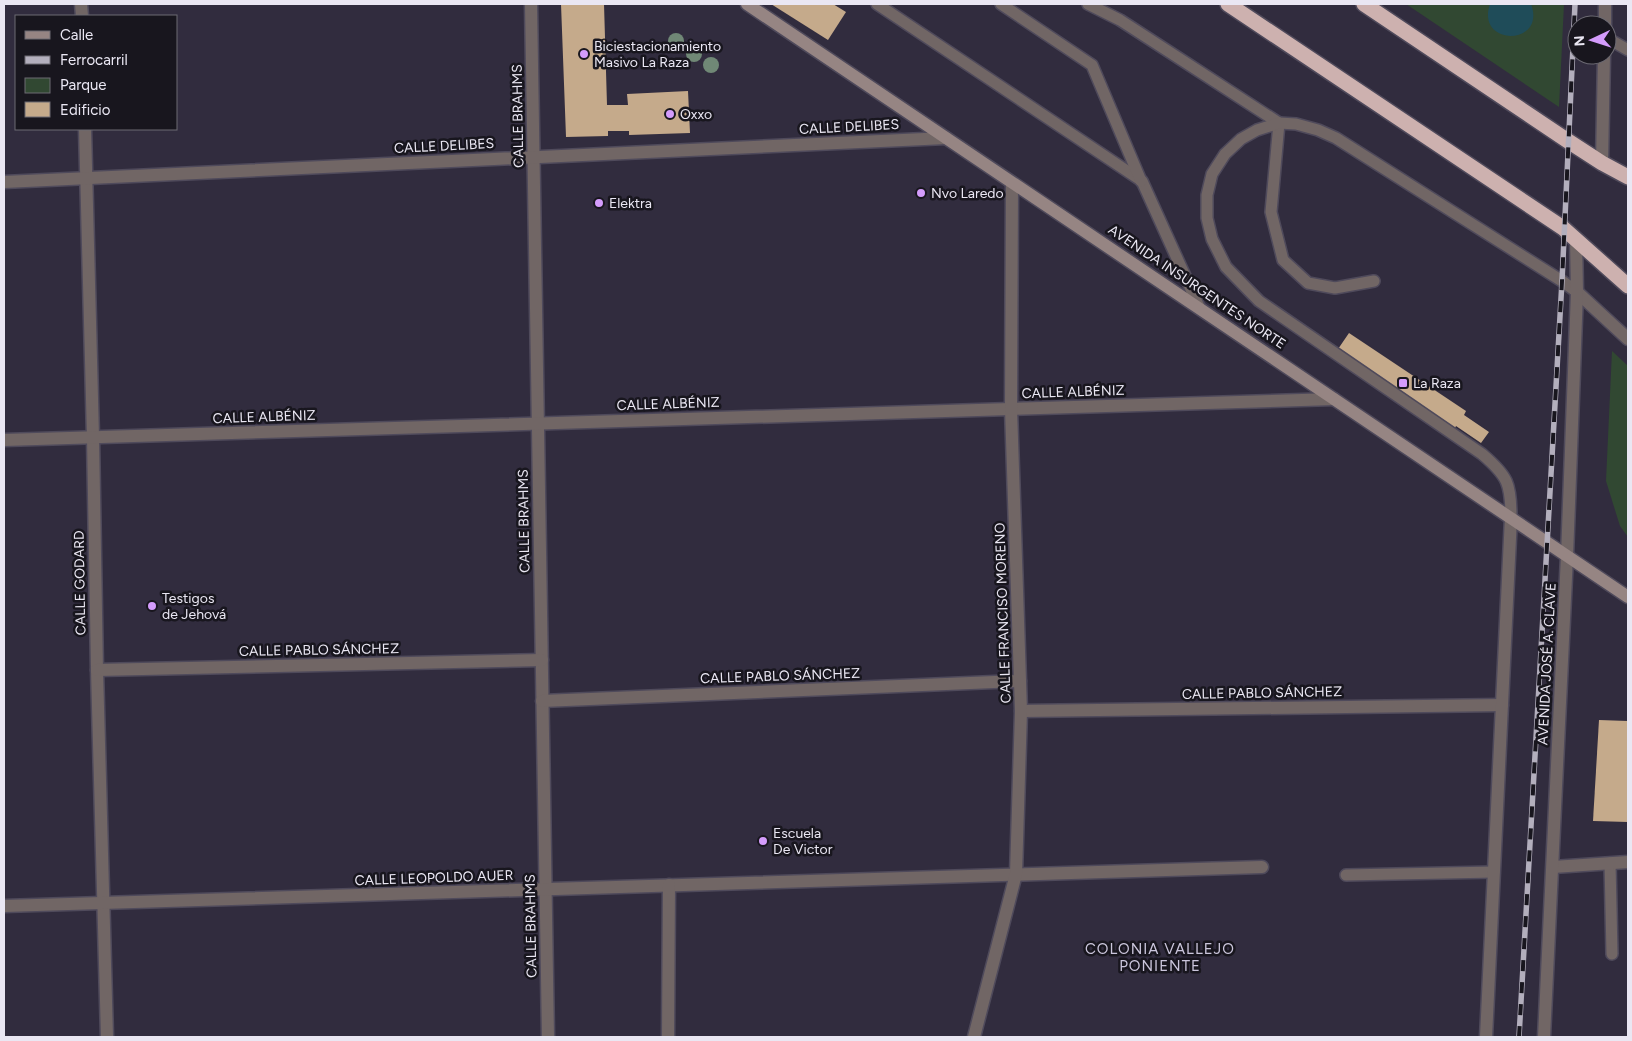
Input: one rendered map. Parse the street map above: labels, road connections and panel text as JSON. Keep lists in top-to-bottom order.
{
  "streets": {
    "main road": ["AVENIDA INSURGENTES NORTE"],
    "street": [
      "CALLE BRAHMS",
      "CALLE DELIBES",
      "CALLE ALBÉNIZ",
      "CALLE GODARD",
      "CALLE FRANCISO MORENO",
      "CALLE PABLO SÁNCHEZ",
      "AVENIDA JOSÉ A. CLAVE",
      "CALLE LEOPOLDO AUER"
    ]
  },
  "crossings": [
    ["CALLE BRAHMS", "CALLE DELIBES"],
    ["CALLE BRAHMS", "CALLE ALBÉNIZ"],
    ["CALLE BRAHMS", "CALLE PABLO SÁNCHEZ"],
    ["CALLE BRAHMS", "CALLE LEOPOLDO AUER"],
    ["CALLE DELIBES", "AVENIDA INSURGENTES NORTE"],
    ["CALLE DELIBES", "CALLE GODARD"],
    ["AVENIDA INSURGENTES NORTE", "CALLE ALBÉNIZ"],
    ["AVENIDA INSURGENTES NORTE", "CALLE FRANCISO MORENO"],
    ["AVENIDA INSURGENTES NORTE", "AVENIDA JOSÉ A. CLAVE"],
    ["CALLE ALBÉNIZ", "CALLE GODARD"],
    ["CALLE ALBÉNIZ", "CALLE FRANCISO MORENO"],
    ["CALLE GODARD", "CALLE PABLO SÁNCHEZ"],
    ["CALLE GODARD", "CALLE LEOPOLDO AUER"],
    ["CALLE FRANCISO MORENO", "CALLE PABLO SÁNCHEZ"],
    ["CALLE FRANCISO MORENO", "CALLE LEOPOLDO AUER"]
  ],
  "districts": ["COLONIA VALLEJO PONIENTE"],
  "places": {
    "other": [
      "Biciestacionamiento Masivo La Raza",
      "Oxxo",
      "Nvo Laredo",
      "Elektra",
      "Testigos de Jehová",
      "Escuela De Victor"
    ],
    "transit": ["La Raza"]
  },
  "legend": [
    "Calle",
    "Ferrocarril",
    "Parque",
    "Edificio"
  ],
  "north": "left"
}
